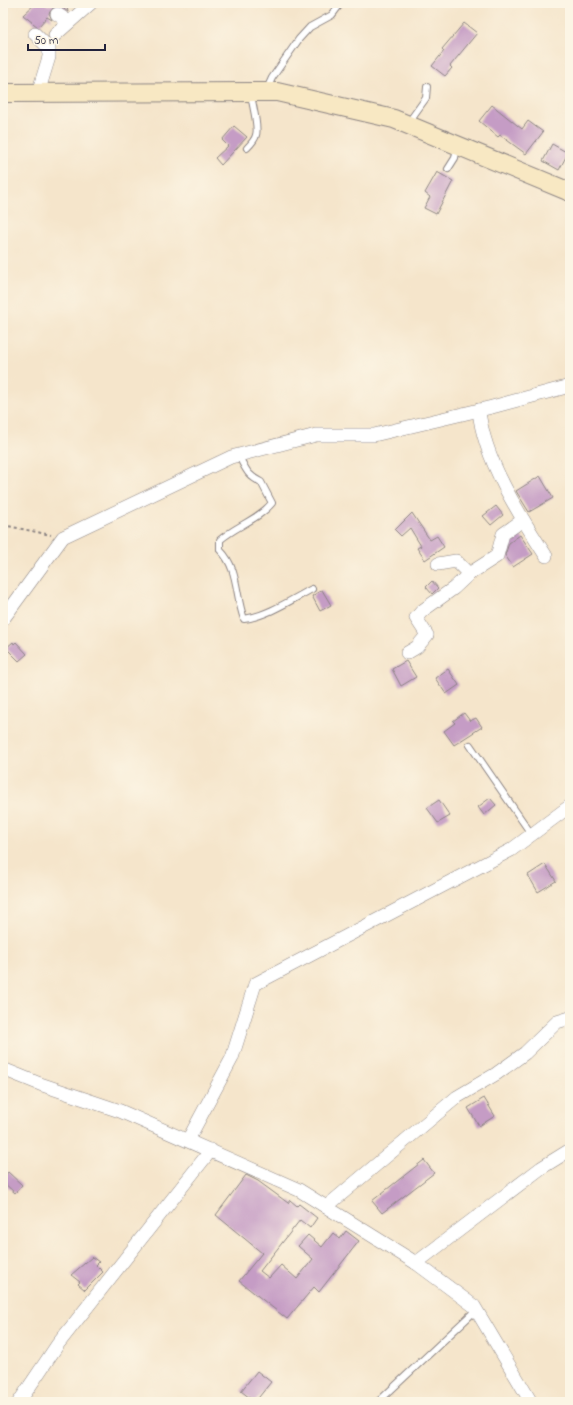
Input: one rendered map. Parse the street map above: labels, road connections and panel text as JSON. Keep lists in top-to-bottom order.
{
  "scale_bar": "50 m"
}
